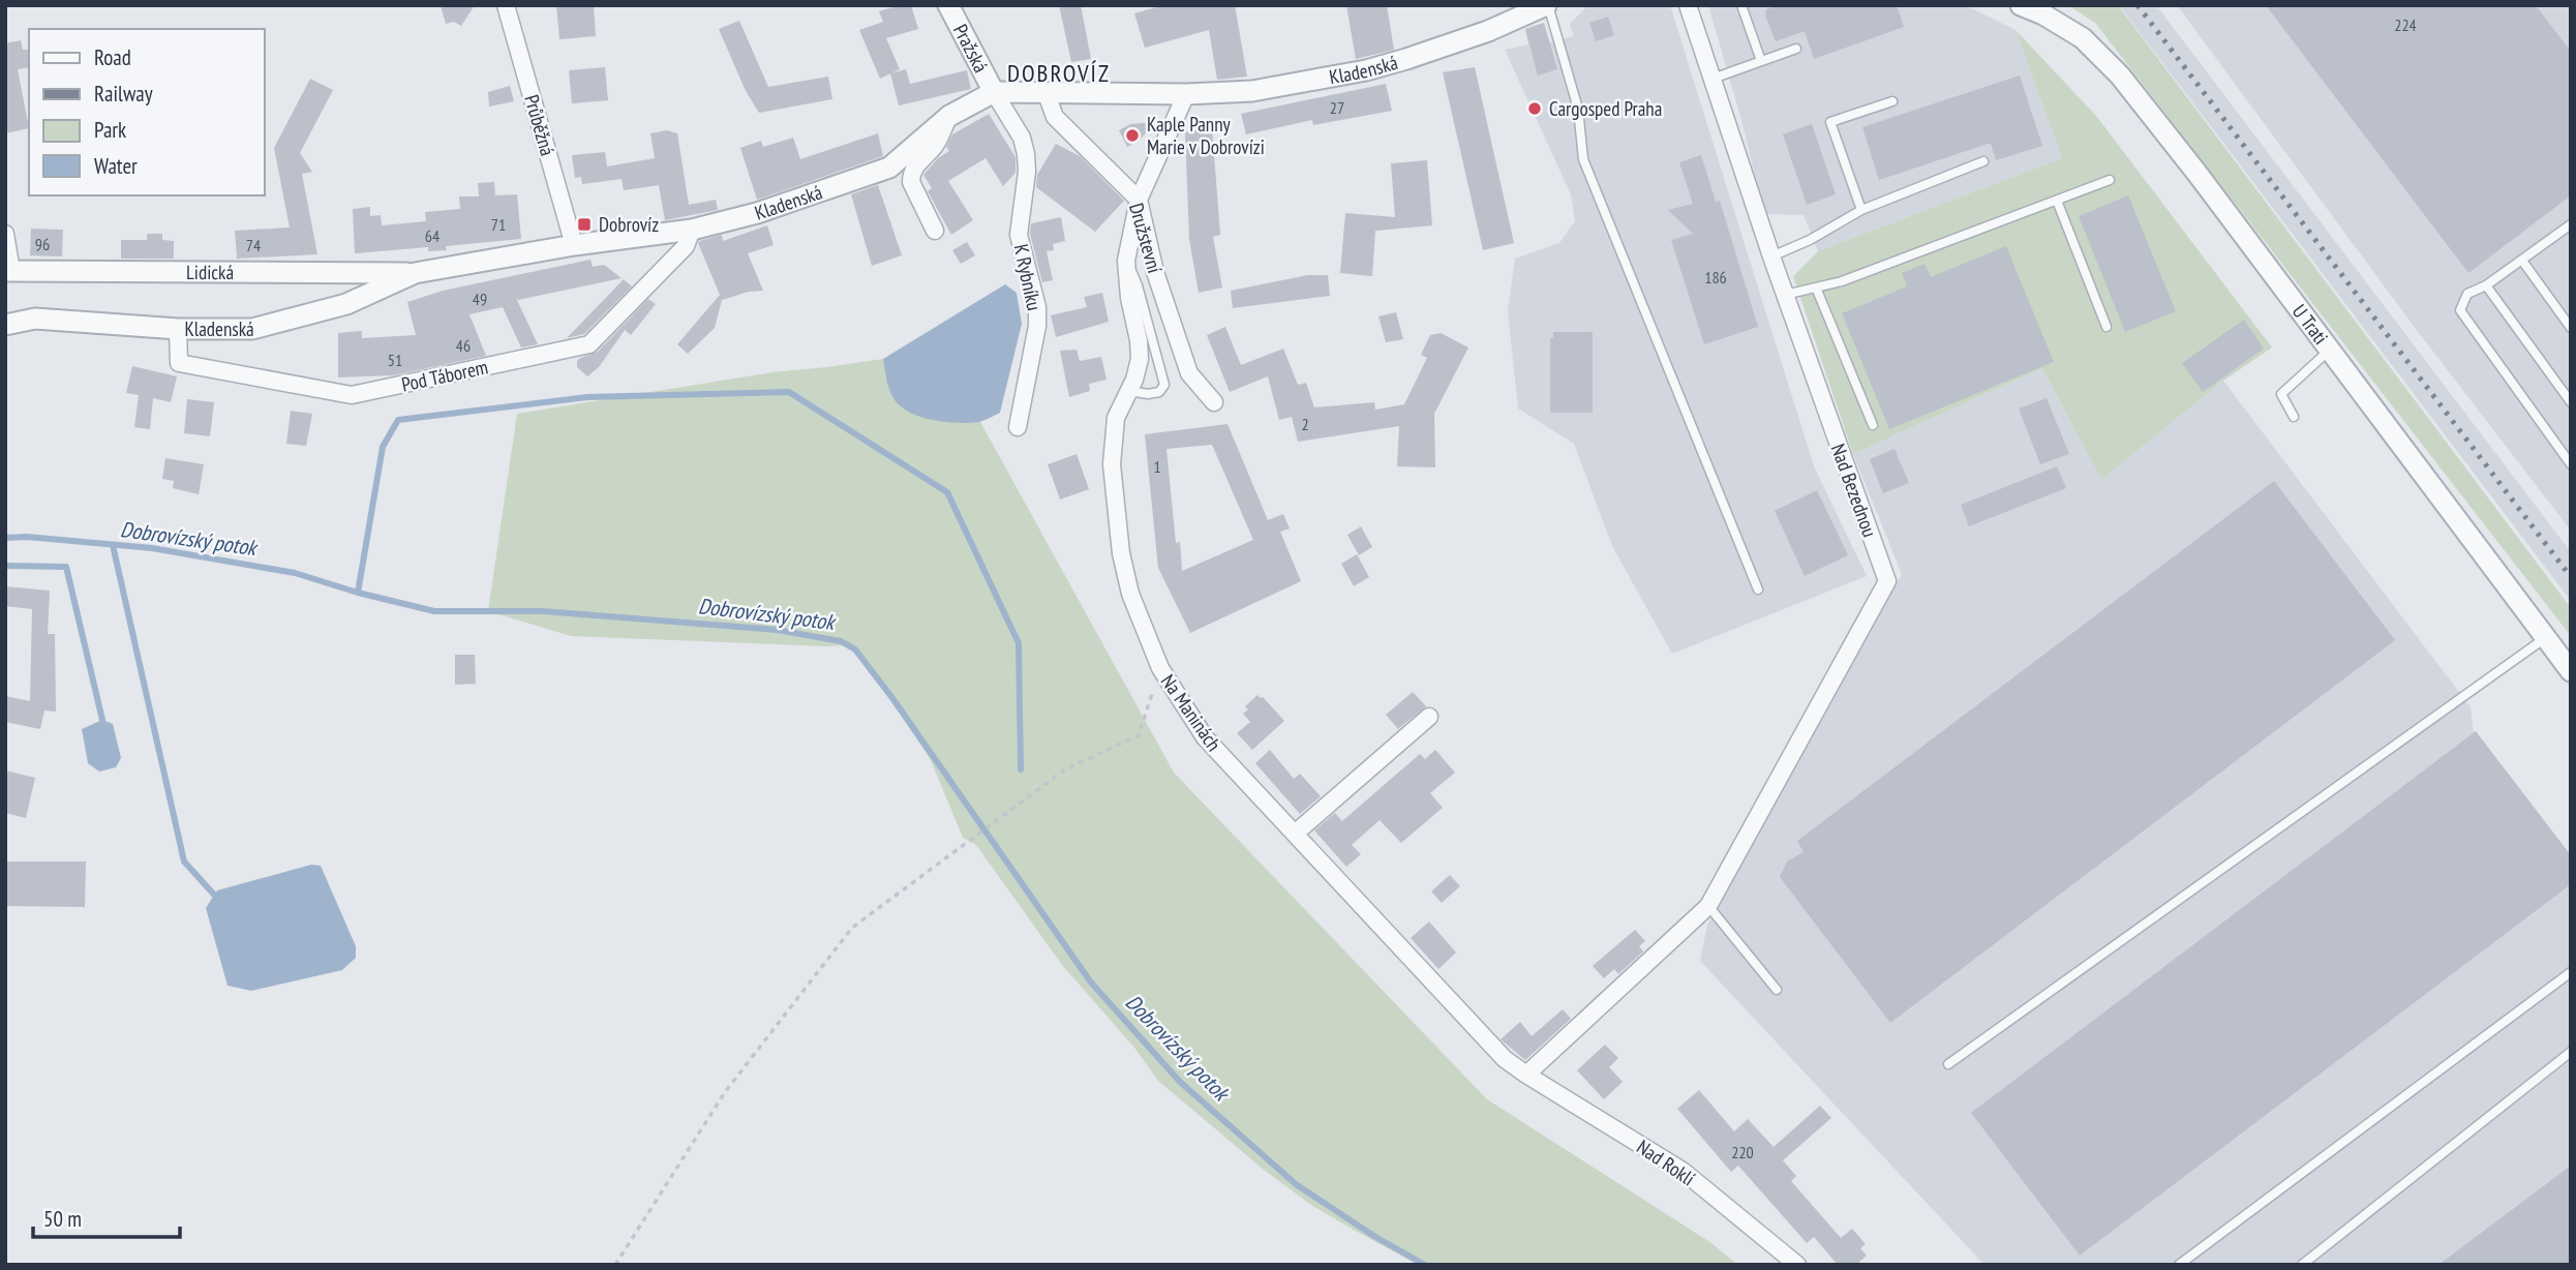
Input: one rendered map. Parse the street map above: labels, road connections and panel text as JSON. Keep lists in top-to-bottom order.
{
  "streets": {
    "street": [
      "Pražská",
      "Kladenská",
      "Průběžná",
      "Družstevní",
      "Lidická",
      "K Rybníku",
      "U Trati",
      "Pod Táborem",
      "Nad Bezednou",
      "Na Maninách",
      "Nad Roklí"
    ]
  },
  "crossings": [
    ["Pražská", "Kladenská"],
    ["Pražská", "K Rybníku"],
    ["Kladenská", "Průběžná"],
    ["Kladenská", "Družstevní"],
    ["Kladenská", "Lidická"],
    ["Kladenská", "K Rybníku"],
    ["Kladenská", "Pod Táborem"],
    ["Kladenská", "Na Maninách"],
    ["Družstevní", "Na Maninách"],
    ["Nad Bezednou", "Na Maninách"],
    ["Nad Bezednou", "Nad Roklí"],
    ["Na Maninách", "Nad Roklí"]
  ],
  "districts": ["DOBROVÍZ"],
  "water": ["Dobrovízský potok"],
  "places": {
    "other": ["Cargosped Praha", "Kaple Panny Marie v Dobrovízi"],
    "transit": ["Dobrovíz"]
  },
  "house_numbers": [
    "224",
    "27",
    "71",
    "64",
    "96",
    "74",
    "186",
    "49",
    "46",
    "51",
    "2",
    "1",
    "220"
  ],
  "legend": [
    "Road",
    "Railway",
    "Park",
    "Water"
  ],
  "scale_bar": "50 m"
}
